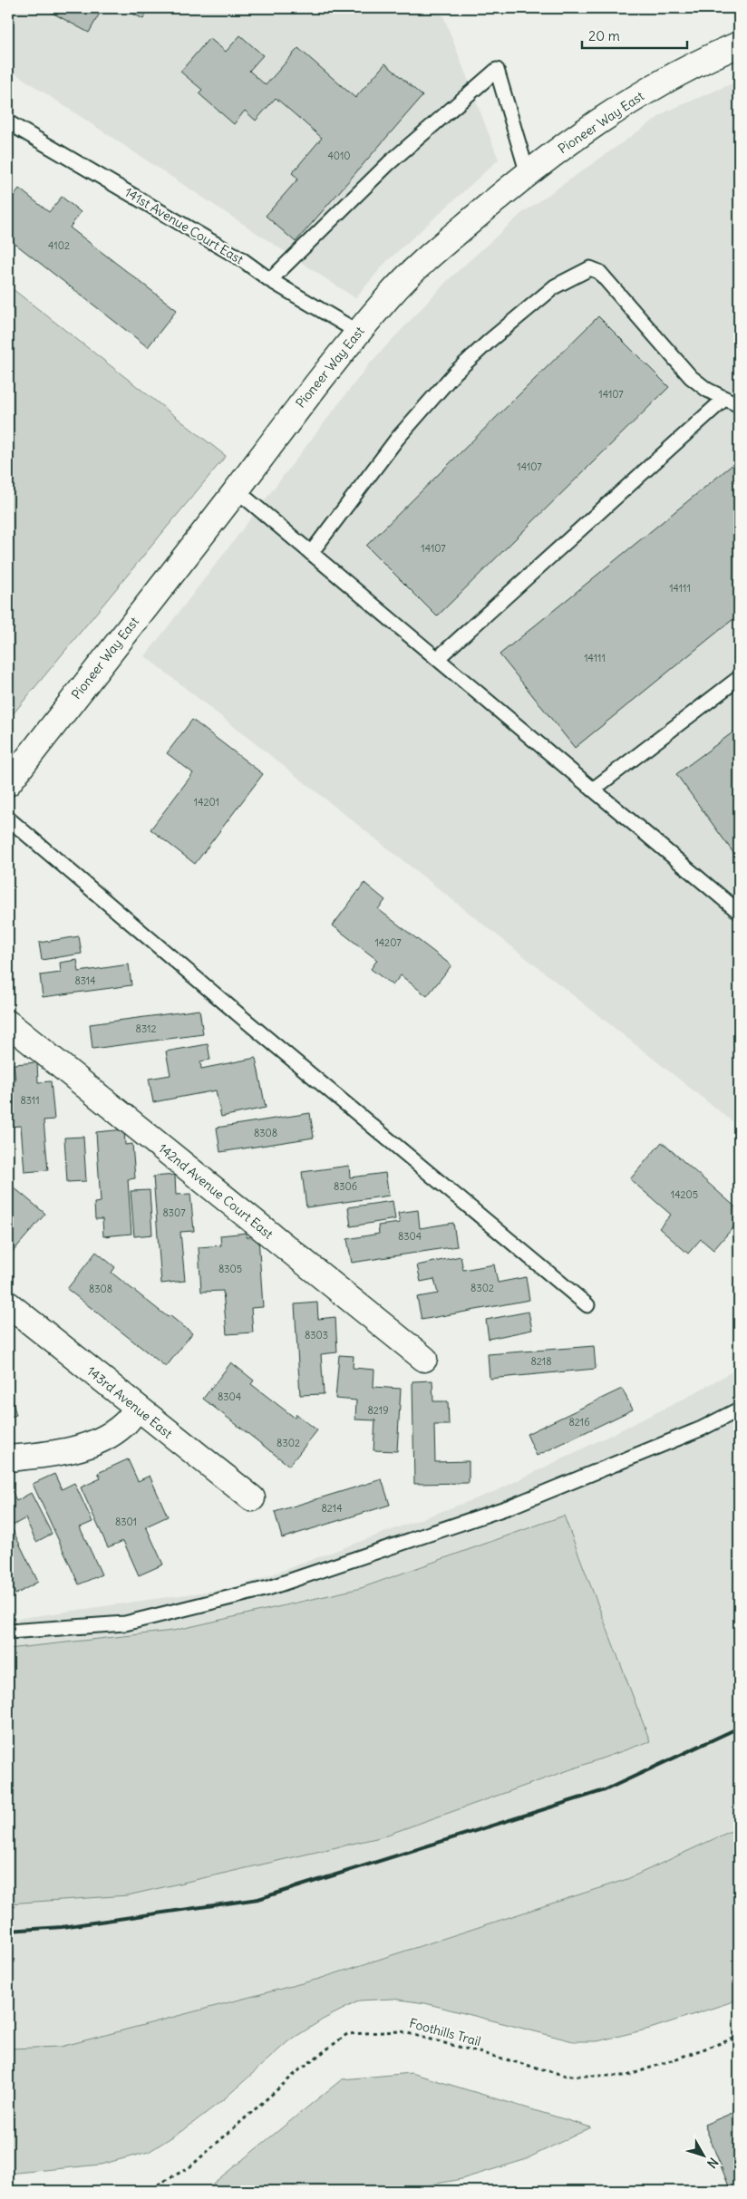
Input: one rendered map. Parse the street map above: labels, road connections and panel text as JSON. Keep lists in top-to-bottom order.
{
  "streets": {
    "street": ["Pioneer Way East", "142nd Avenue Court East", "143rd Avenue East"],
    "lane": ["141st Avenue Court East"],
    "path": ["Foothills Trail"]
  },
  "crossings": [
    ["Pioneer Way East", "141st Avenue Court East"]
  ],
  "house_numbers": [
    "4010",
    "4102",
    "14107",
    "14107",
    "14107",
    "14111",
    "14111",
    "14201",
    "14207",
    "8314",
    "8312",
    "8311",
    "8308",
    "8306",
    "14205",
    "8307",
    "8304",
    "8305",
    "8302",
    "8308",
    "8303",
    "8218",
    "8304",
    "8219",
    "8216",
    "8302",
    "8214",
    "8301"
  ],
  "scale_bar": "20 m",
  "north": "bottom right"
}
